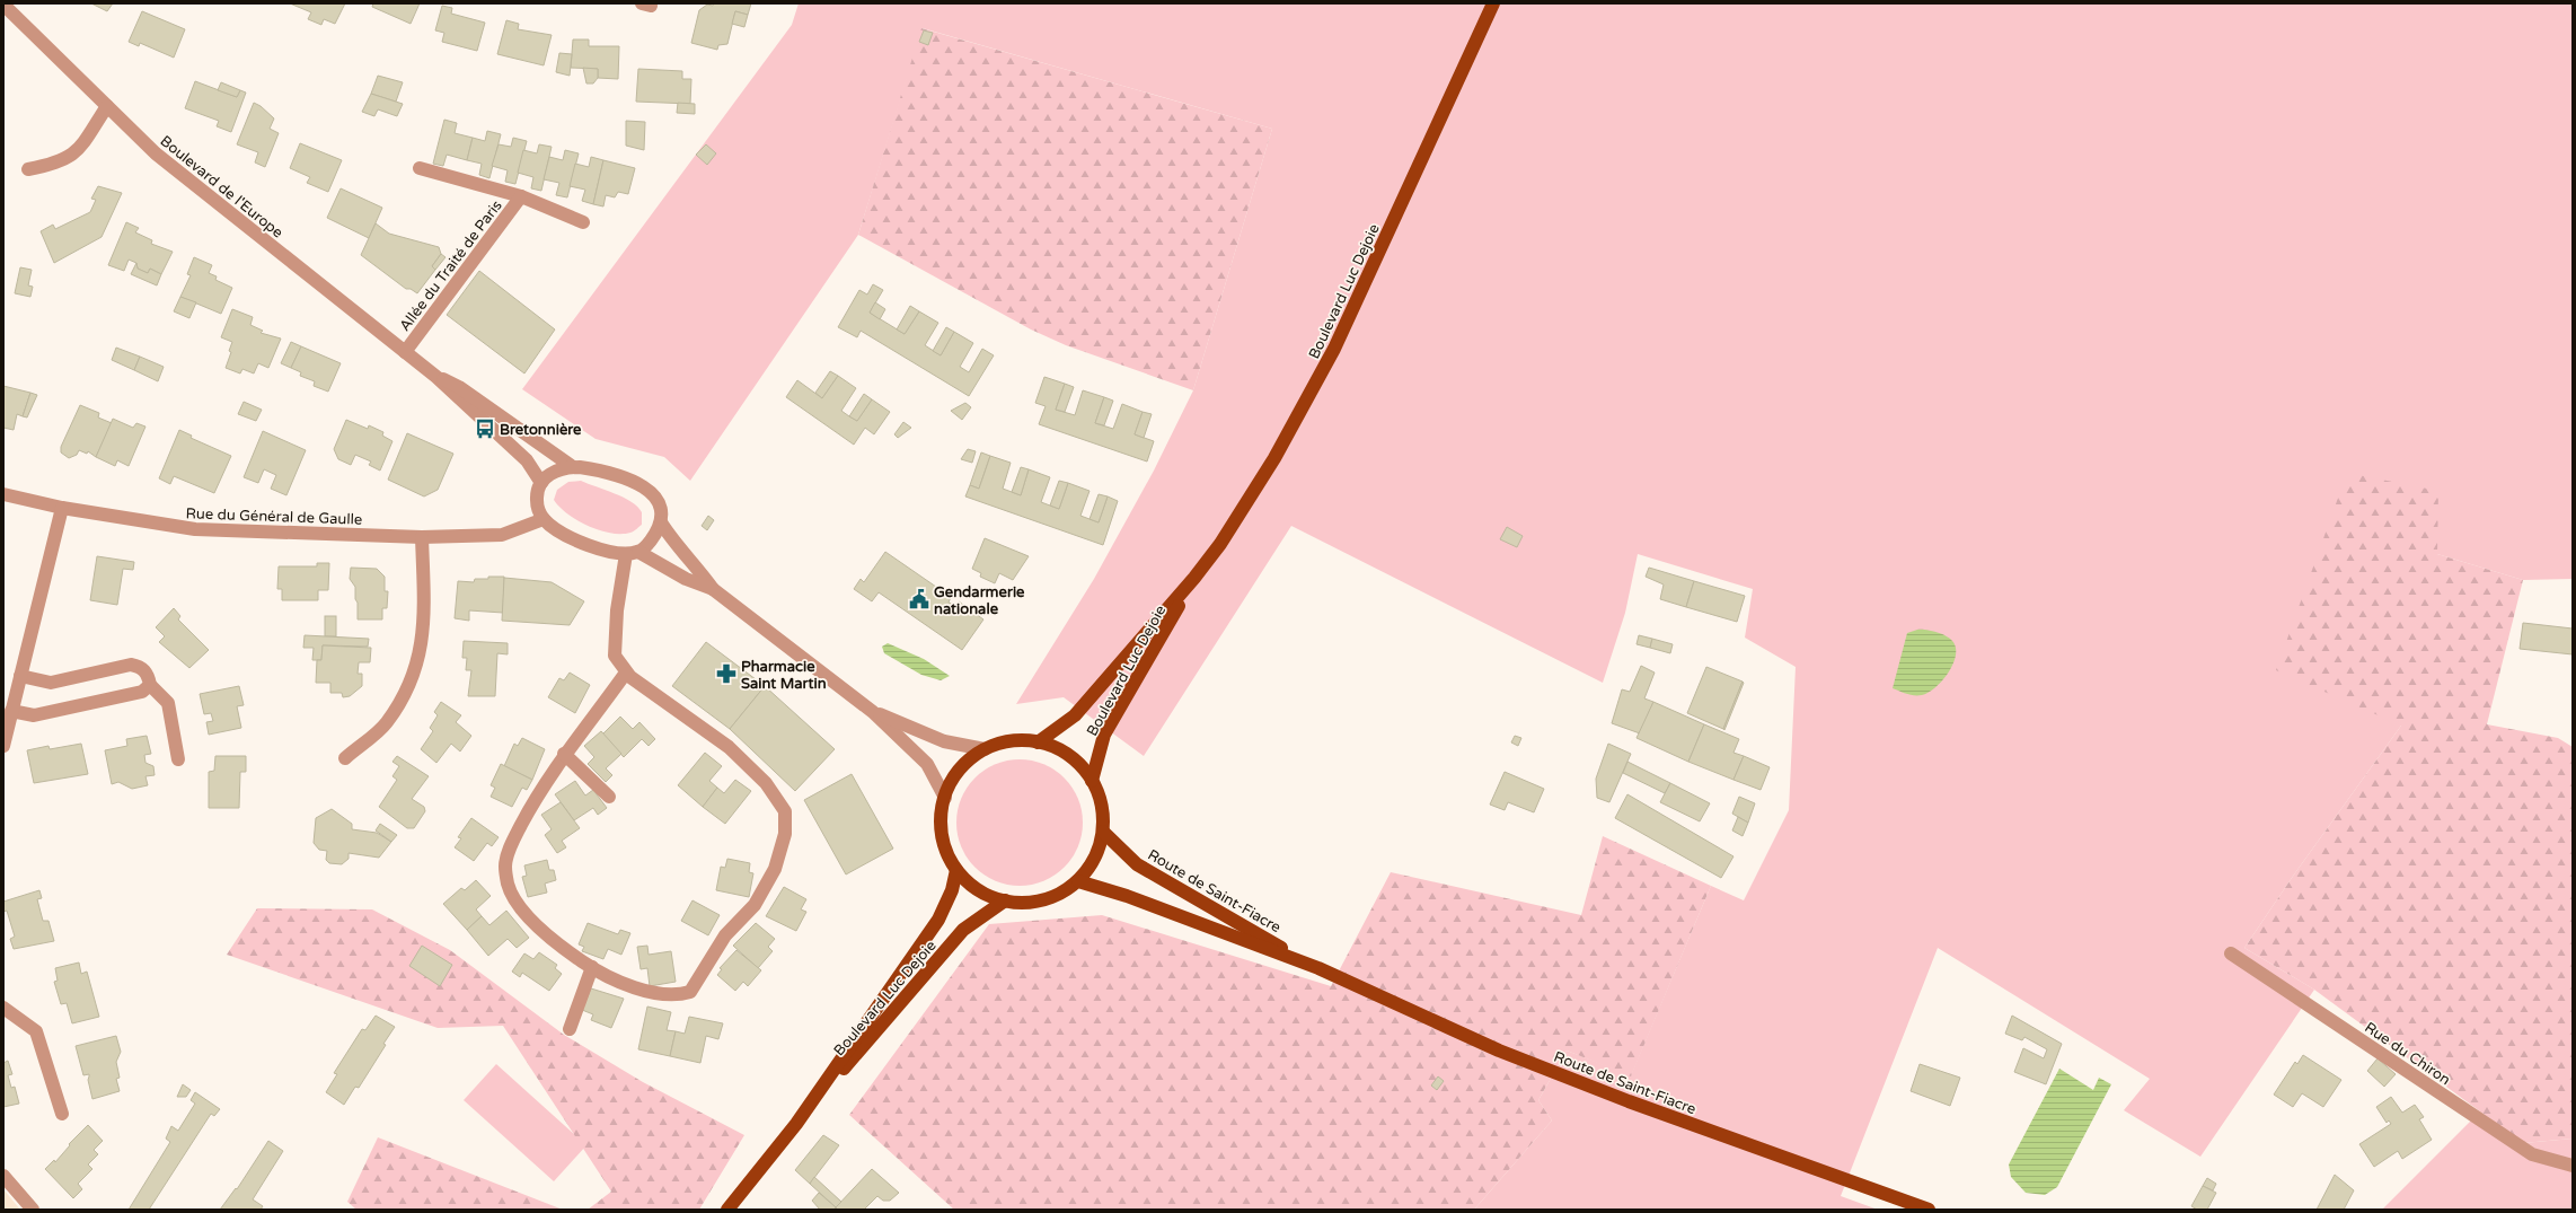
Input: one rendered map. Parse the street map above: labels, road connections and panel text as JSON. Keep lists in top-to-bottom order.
{
  "streets": {
    "main road": ["Boulevard Luc Dejoie", "Route de Saint-Fiacre"],
    "street": [
      "Boulevard de l'Europe",
      "Allée du Traité de Paris",
      "Rue du Général de Gaulle",
      "Rue du Chiron"
    ]
  },
  "crossings": [
    ["Boulevard de l'Europe", "Allée du Traité de Paris"],
    ["Boulevard de l'Europe", "Rue du Général de Gaulle"],
    ["Boulevard Luc Dejoie", "Route de Saint-Fiacre"]
  ],
  "places": {
    "bus stop": ["Bretonnière"],
    "public building": ["Gendarmerie nationale"],
    "pharmacy": ["Pharmacie Saint Martin"]
  }
}
